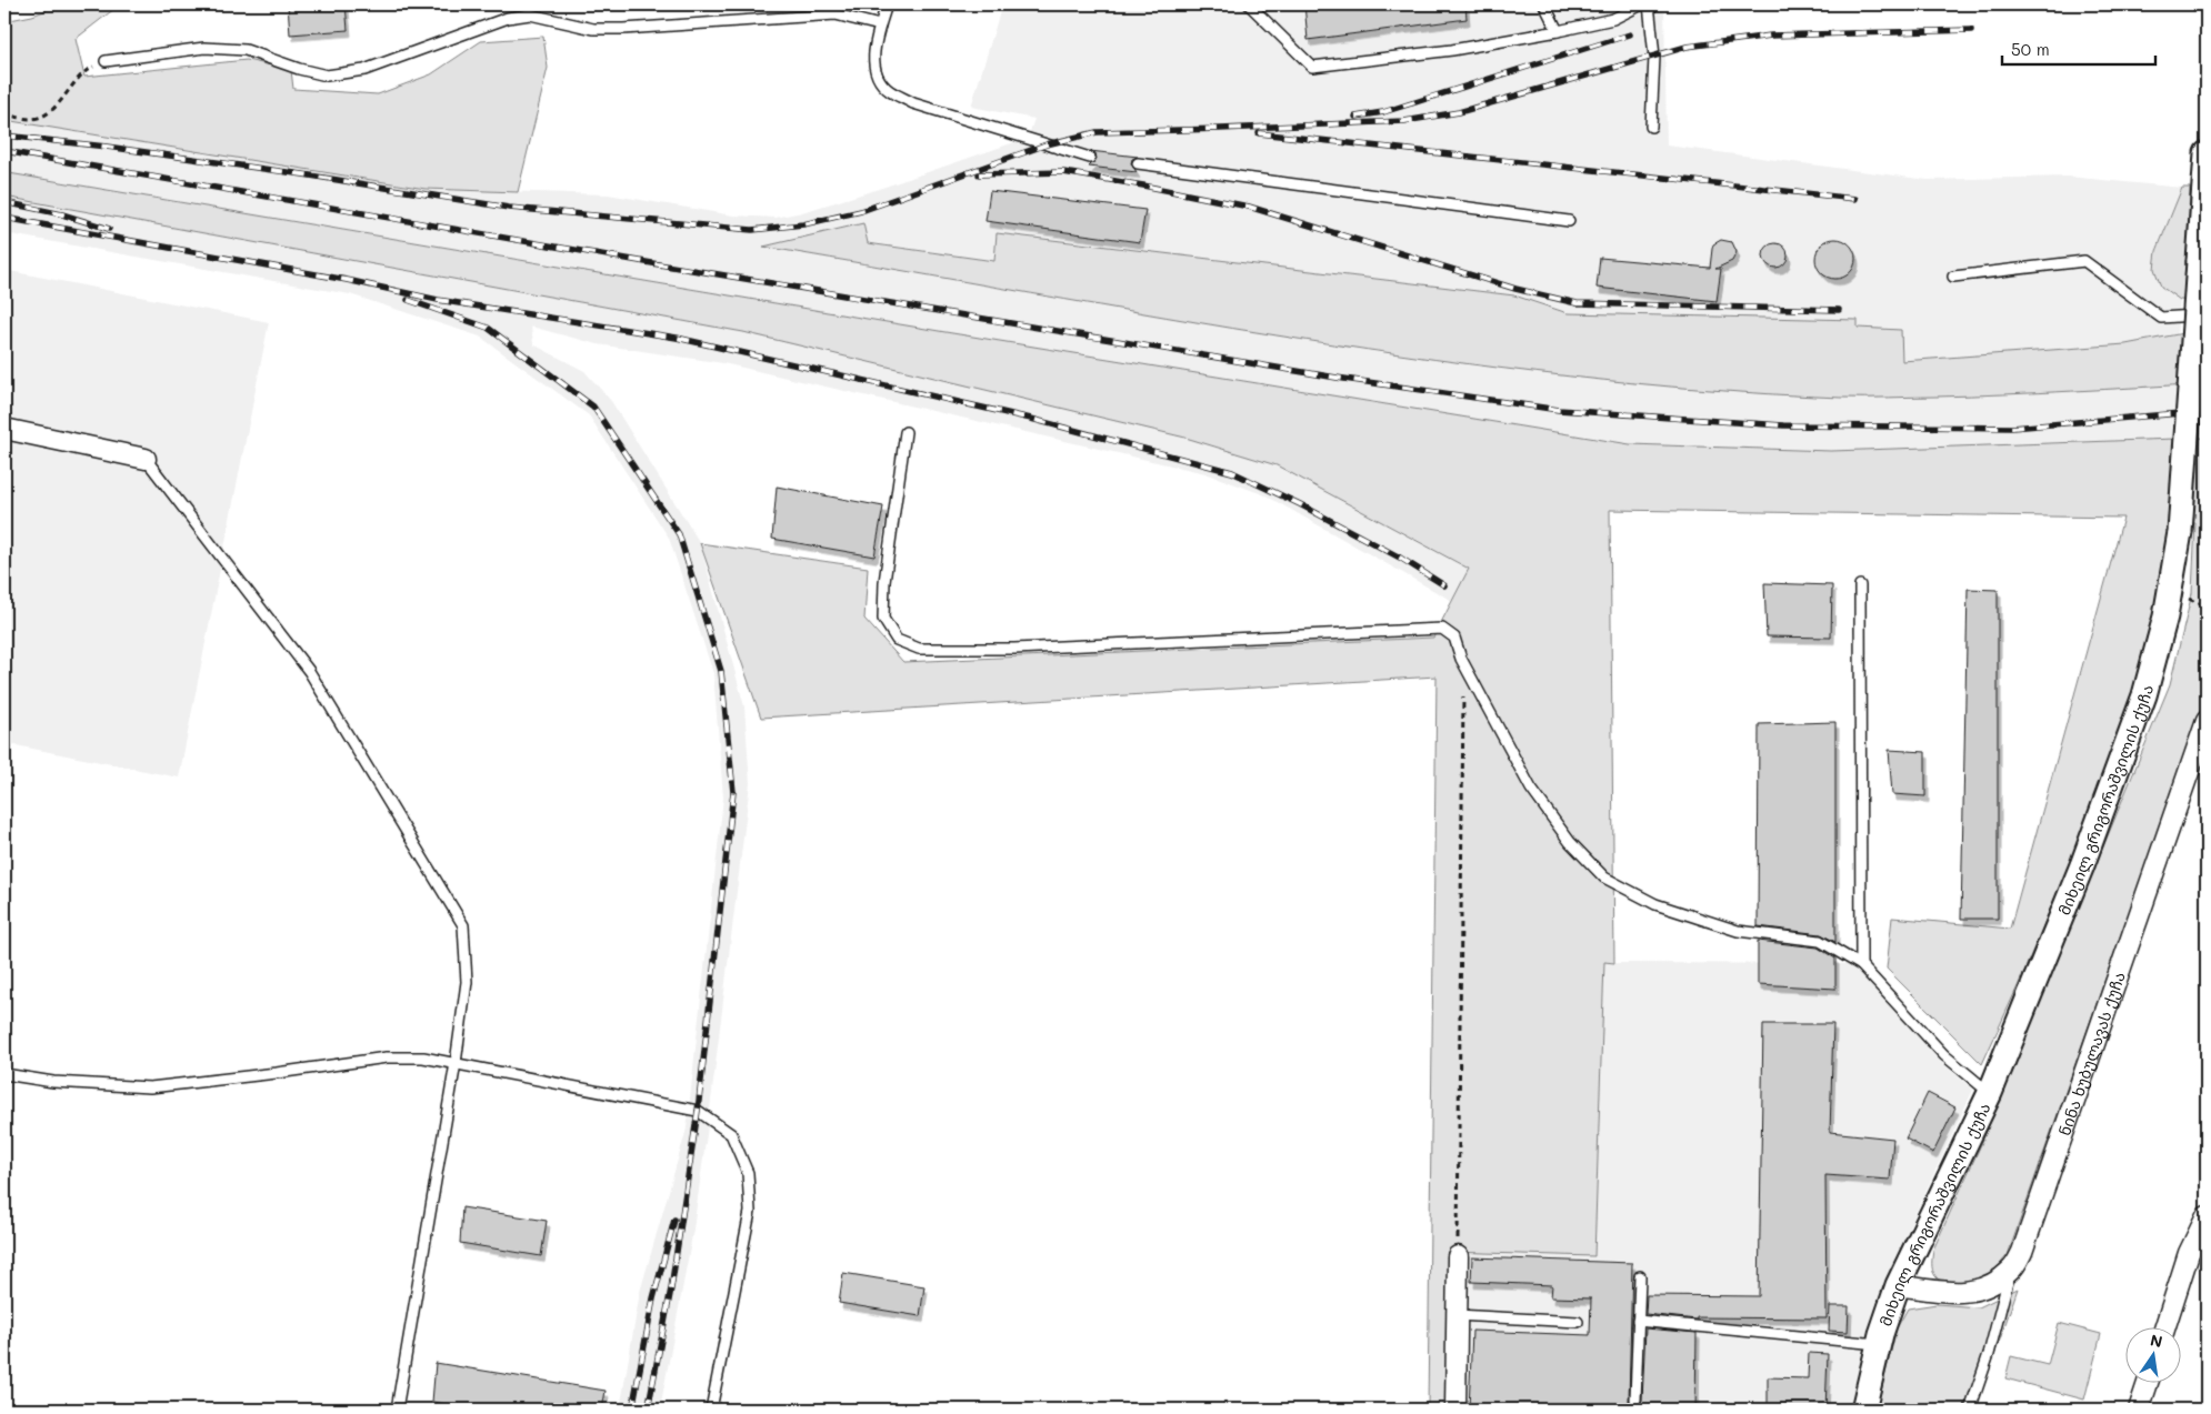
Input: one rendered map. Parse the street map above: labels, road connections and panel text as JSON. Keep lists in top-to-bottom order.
{
  "streets": {
    "street": ["მიხეილ გრიგორაშვილის ქუჩა", "ნინა ხუბულავას ქუჩა"]
  },
  "scale_bar": "50 m",
  "north": "top"
}
